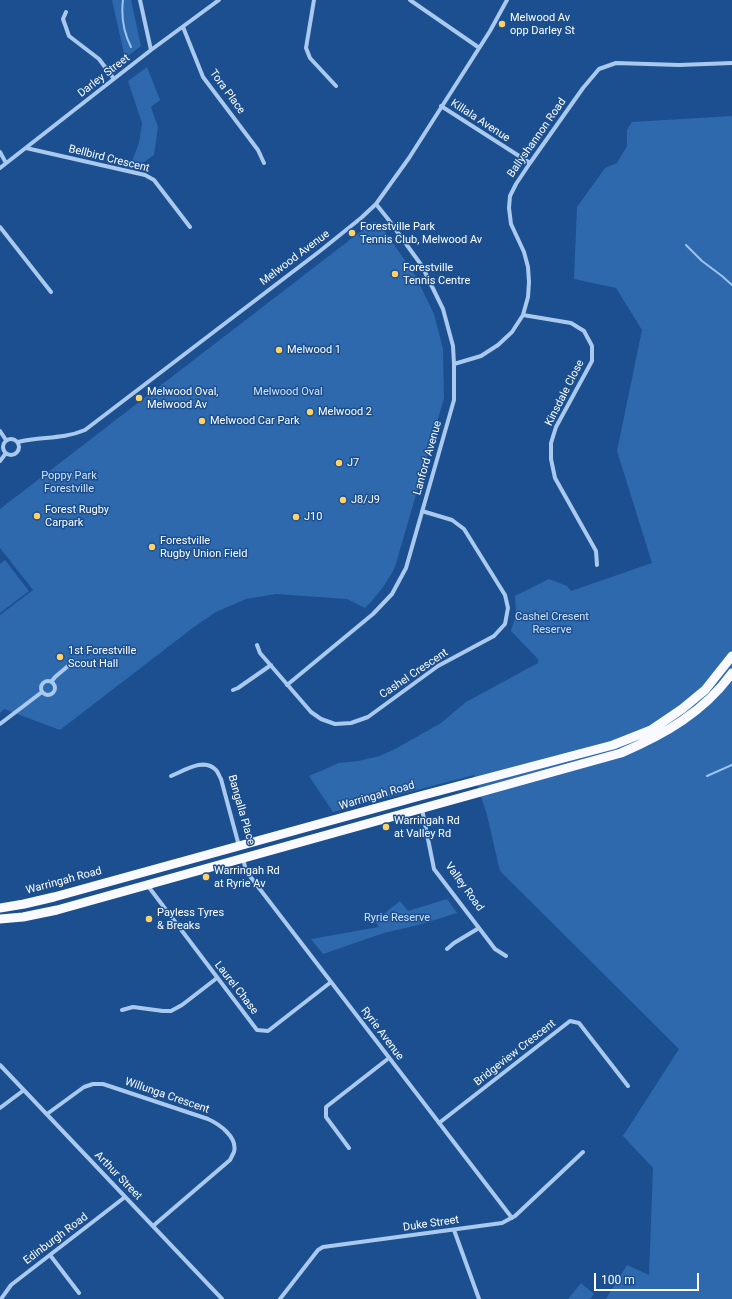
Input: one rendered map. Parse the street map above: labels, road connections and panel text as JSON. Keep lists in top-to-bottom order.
{
  "streets": {
    "highway": ["Warringah Road", "Bangalla Place", "Valley Road"],
    "street": [
      "Darley Street",
      "Tora Place",
      "Killala Avenue",
      "Ballyshannon Road",
      "Bellbird Crescent",
      "Melwood Avenue",
      "Kinsdale Close",
      "Lanford Avenue",
      "Cashel Crescent",
      "Laurel Chase",
      "Ryrie Avenue",
      "Bridgeview Crescent",
      "Willunga Crescent",
      "Arthur Street",
      "Duke Street",
      "Edinburgh Road"
    ]
  },
  "crossings": [
    ["Darley Street", "Tora Place"],
    ["Darley Street", "Bellbird Crescent"],
    ["Killala Avenue", "Ballyshannon Road"],
    ["Killala Avenue", "Melwood Avenue"],
    ["Ballyshannon Road", "Kinsdale Close"],
    ["Ballyshannon Road", "Lanford Avenue"],
    ["Melwood Avenue", "Lanford Avenue"],
    ["Lanford Avenue", "Cashel Crescent"],
    ["Warringah Road", "Bangalla Place"],
    ["Warringah Road", "Valley Road"],
    ["Bangalla Place", "Ryrie Avenue"],
    ["Laurel Chase", "Ryrie Avenue"],
    ["Ryrie Avenue", "Bridgeview Crescent"],
    ["Ryrie Avenue", "Duke Street"],
    ["Willunga Crescent", "Arthur Street"],
    ["Arthur Street", "Edinburgh Road"]
  ],
  "parks": [
    "Melwood Oval",
    "Poppy Park Forestville",
    "Cashel Cresent Reserve",
    "Ryrie Reserve"
  ],
  "places": [
    "Melwood Av opp Darley St",
    "Forestville Park Tennis Club, Melwood Av",
    "Forestville Tennis Centre",
    "Melwood 1",
    "Melwood Oval, Melwood Av",
    "Melwood 2",
    "Melwood Car Park",
    "J7",
    "J8/J9",
    "Forest Rugby Carpark",
    "J10",
    "Forestville Rugby Union Field",
    "1st Forestville Scout Hall",
    "Warringah Rd at Valley Rd",
    "Warringah Rd at Ryrie Av",
    "Payless Tyres & Breaks"
  ],
  "scale_bar": "100 m"
}
